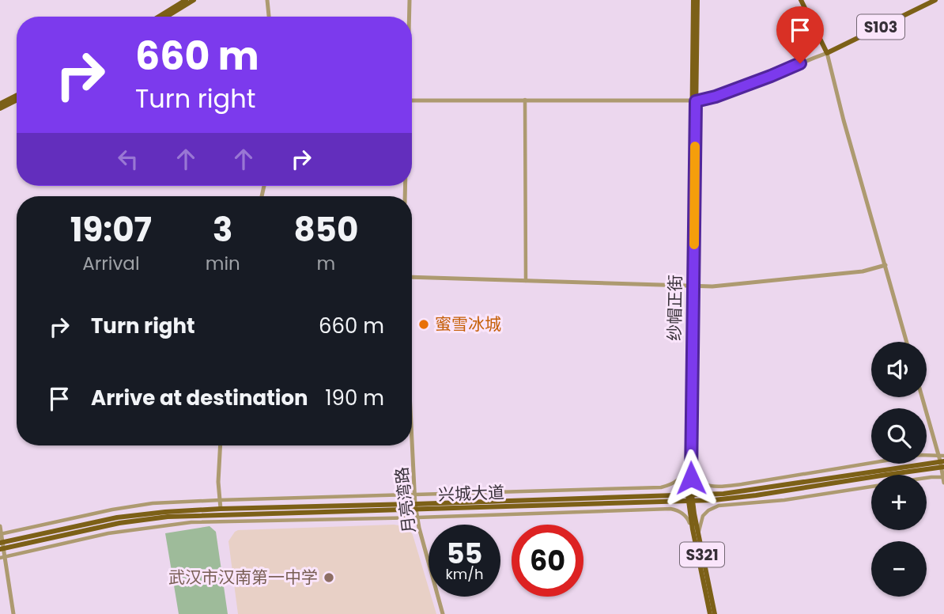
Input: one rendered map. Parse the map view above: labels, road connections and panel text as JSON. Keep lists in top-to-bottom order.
{
  "streets": {
    "main road": [
      "S103",
      "纱帽正街",
      "兴城大道",
      "S321"
    ],
    "street": ["月亮湾路"]
  },
  "crossings": [
    ["纱帽正街", "兴城大道"],
    ["兴城大道", "月亮湾路"]
  ],
  "places": ["蜜雪冰城", "武汉市汉南第一中学"],
  "page": {
    "turn": ["660 m", "Turn right"],
    "eta": [
      "19:07",
      "Arrival",
      "3",
      "min",
      "850",
      "m"
    ],
    "list": [
      {
        "name": "Turn right",
        "value": "660 m"
      },
      {
        "name": "Arrive at destination",
        "value": "190 m"
      }
    ],
    "map_buttons": ["+", "−"],
    "speed": "55 km/h",
    "limit": "60"
  }
}
